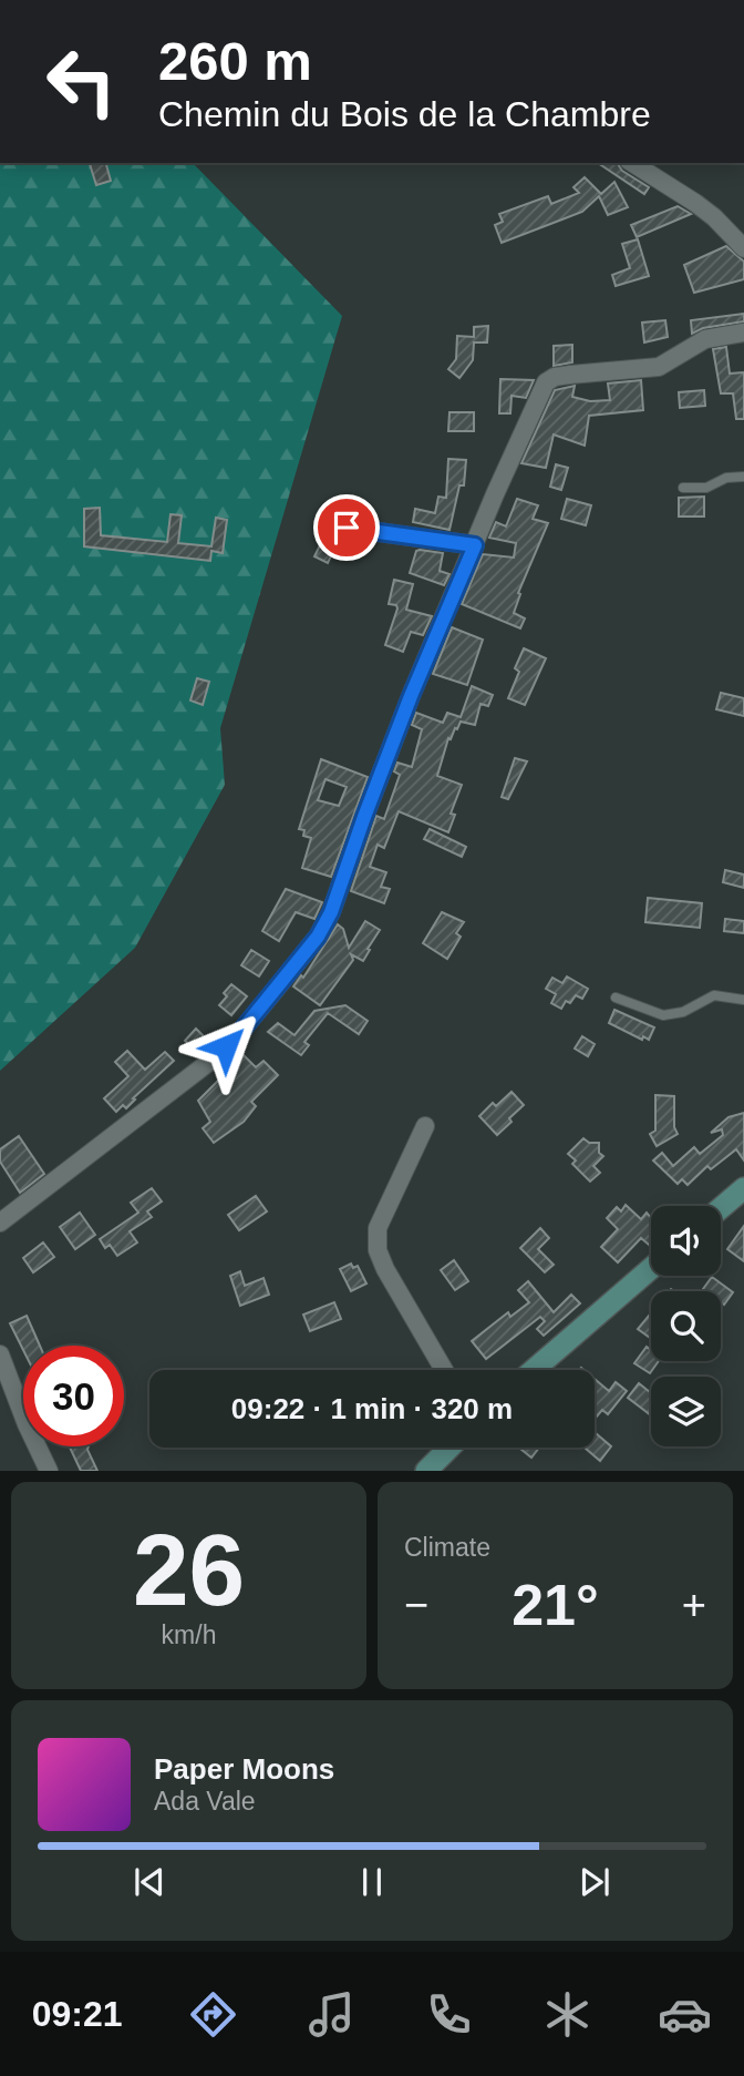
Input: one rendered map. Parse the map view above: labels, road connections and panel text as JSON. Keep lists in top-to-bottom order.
{
  "page": {
    "turn": ["260 m", "Chemin du Bois de la Chambre"],
    "limit": "30",
    "trip": "09:22 · 1 min · 320 m",
    "tile": [
      ["26", "km/h"],
      "Climate"
    ],
    "heat": ["−", "21°", "+"],
    "song": ["Paper Moons", "Ada Vale"],
    "tabs": "09:21"
  }
}
